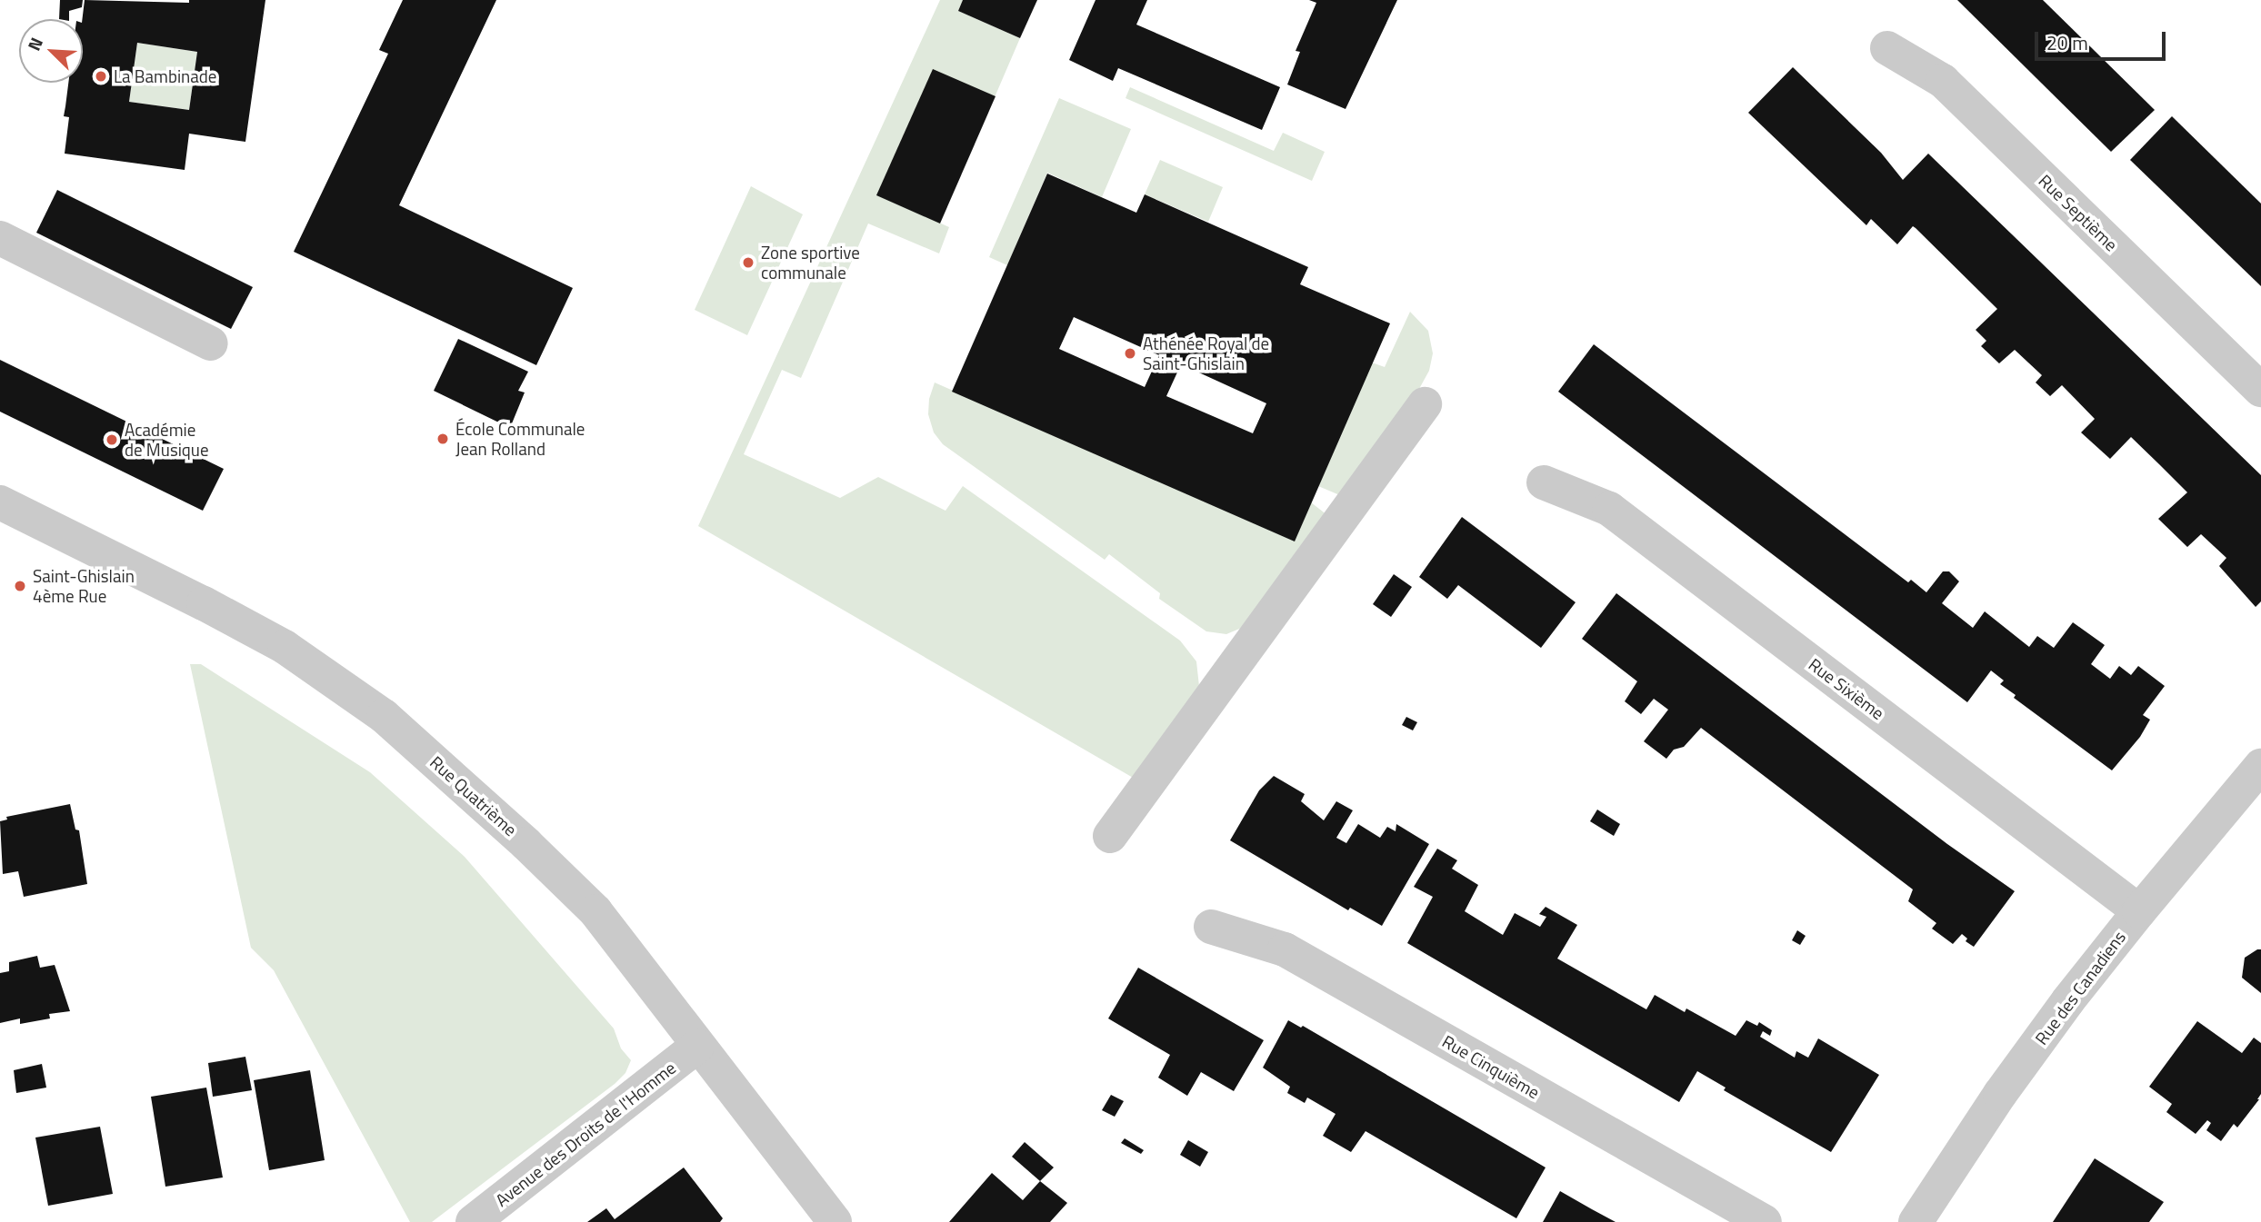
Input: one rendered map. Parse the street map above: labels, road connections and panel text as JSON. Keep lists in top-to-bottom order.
{
  "streets": {
    "street": [
      "Rue Septième",
      "Rue Sixième",
      "Rue Quatrième",
      "Rue des Canadiens",
      "Rue Cinquième",
      "Avenue des Droits de l'Homme"
    ]
  },
  "crossings": [
    ["Rue Sixième", "Rue des Canadiens"],
    ["Rue Quatrième", "Avenue des Droits de l'Homme"]
  ],
  "places": [
    "La Bambinade",
    "Zone sportive communale",
    "Athénée Royal de Saint-Ghislain",
    "École Communale Jean Rolland",
    "Académie de Musique",
    "Saint-Ghislain 4ème Rue"
  ],
  "scale_bar": "20 m",
  "north": "top left"
}
